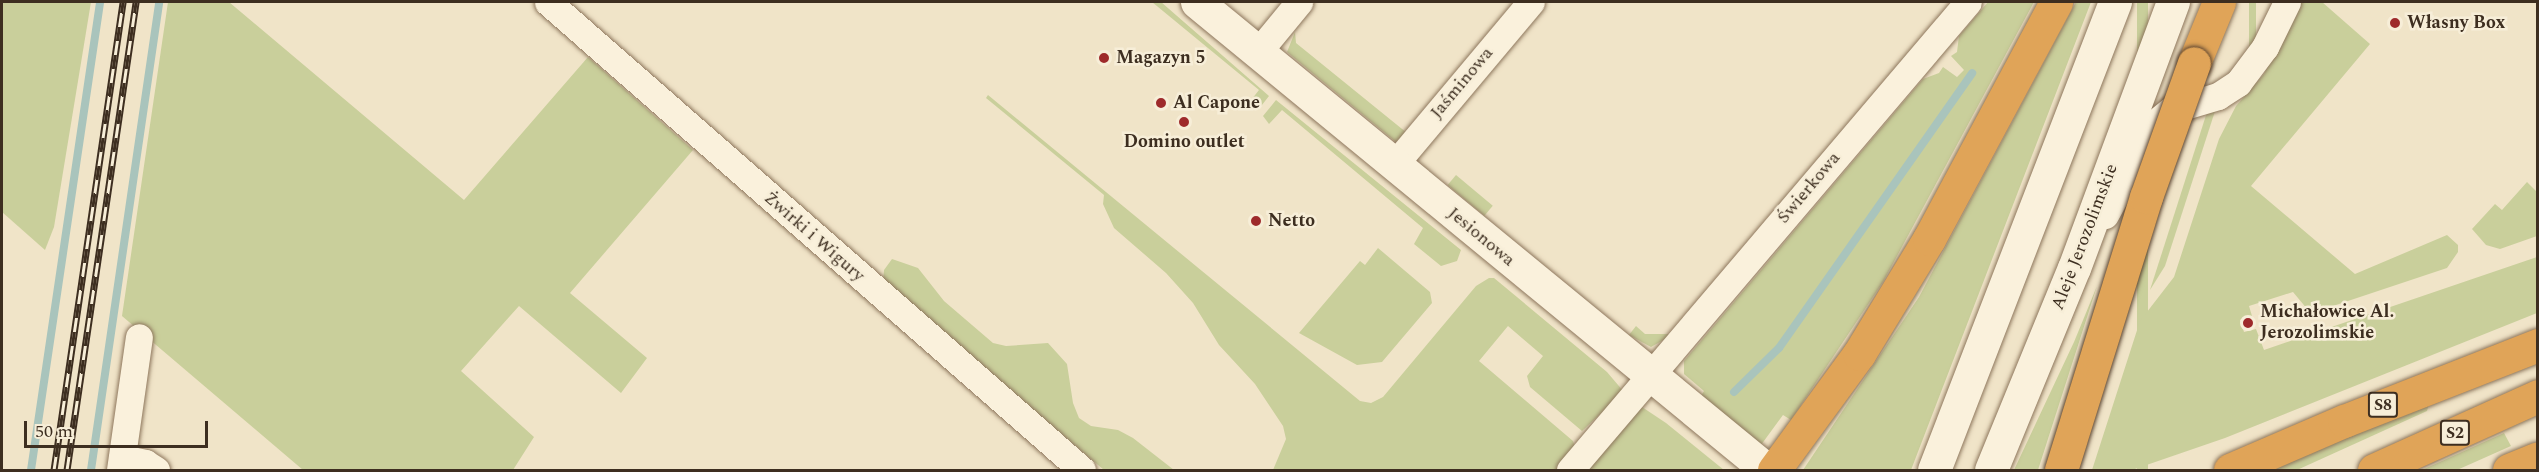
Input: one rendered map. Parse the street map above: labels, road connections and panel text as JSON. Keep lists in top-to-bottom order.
{
  "streets": {
    "highway": ["S8", "S2"],
    "main road": ["Jesionowa", "Aleje Jerozolimskie"],
    "street": ["Jaśminowa", "Świerkowa", "Żwirki i Wigury"]
  },
  "crossings": [
    ["Jaśminowa", "Jesionowa"],
    ["Świerkowa", "Jesionowa"]
  ],
  "places": [
    "Własny Box",
    "Magazyn 5",
    "Al Capone",
    "Domino outlet",
    "Netto",
    "Michałowice Al. Jerozolimskie"
  ],
  "scale_bar": "50 m"
}
